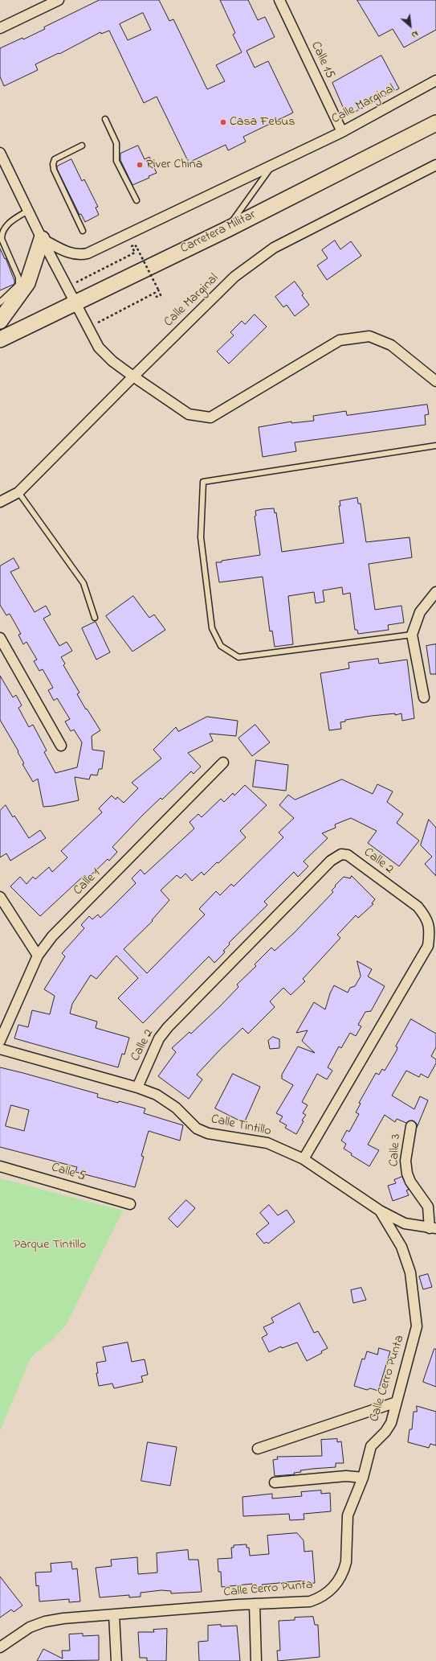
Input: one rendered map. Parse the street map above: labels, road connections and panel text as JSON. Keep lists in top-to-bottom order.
{
  "streets": {
    "main road": ["Carretera Militar"],
    "street": [
      "Calle 15",
      "Calle Marginal",
      "Calle 2",
      "Calle 1",
      "Calle Tintillo",
      "Calle 3",
      "Calle 5",
      "Calle Cerro Punta"
    ]
  },
  "crossings": [
    ["Calle 15", "Calle Marginal"],
    ["Calle 2", "Calle Tintillo"],
    ["Calle Tintillo", "Calle 3"],
    ["Calle Tintillo", "Calle Cerro Punta"]
  ],
  "parks": ["Parque Tintillo"],
  "places": ["Casa Febus", "River China"],
  "north": "bottom right"
}
